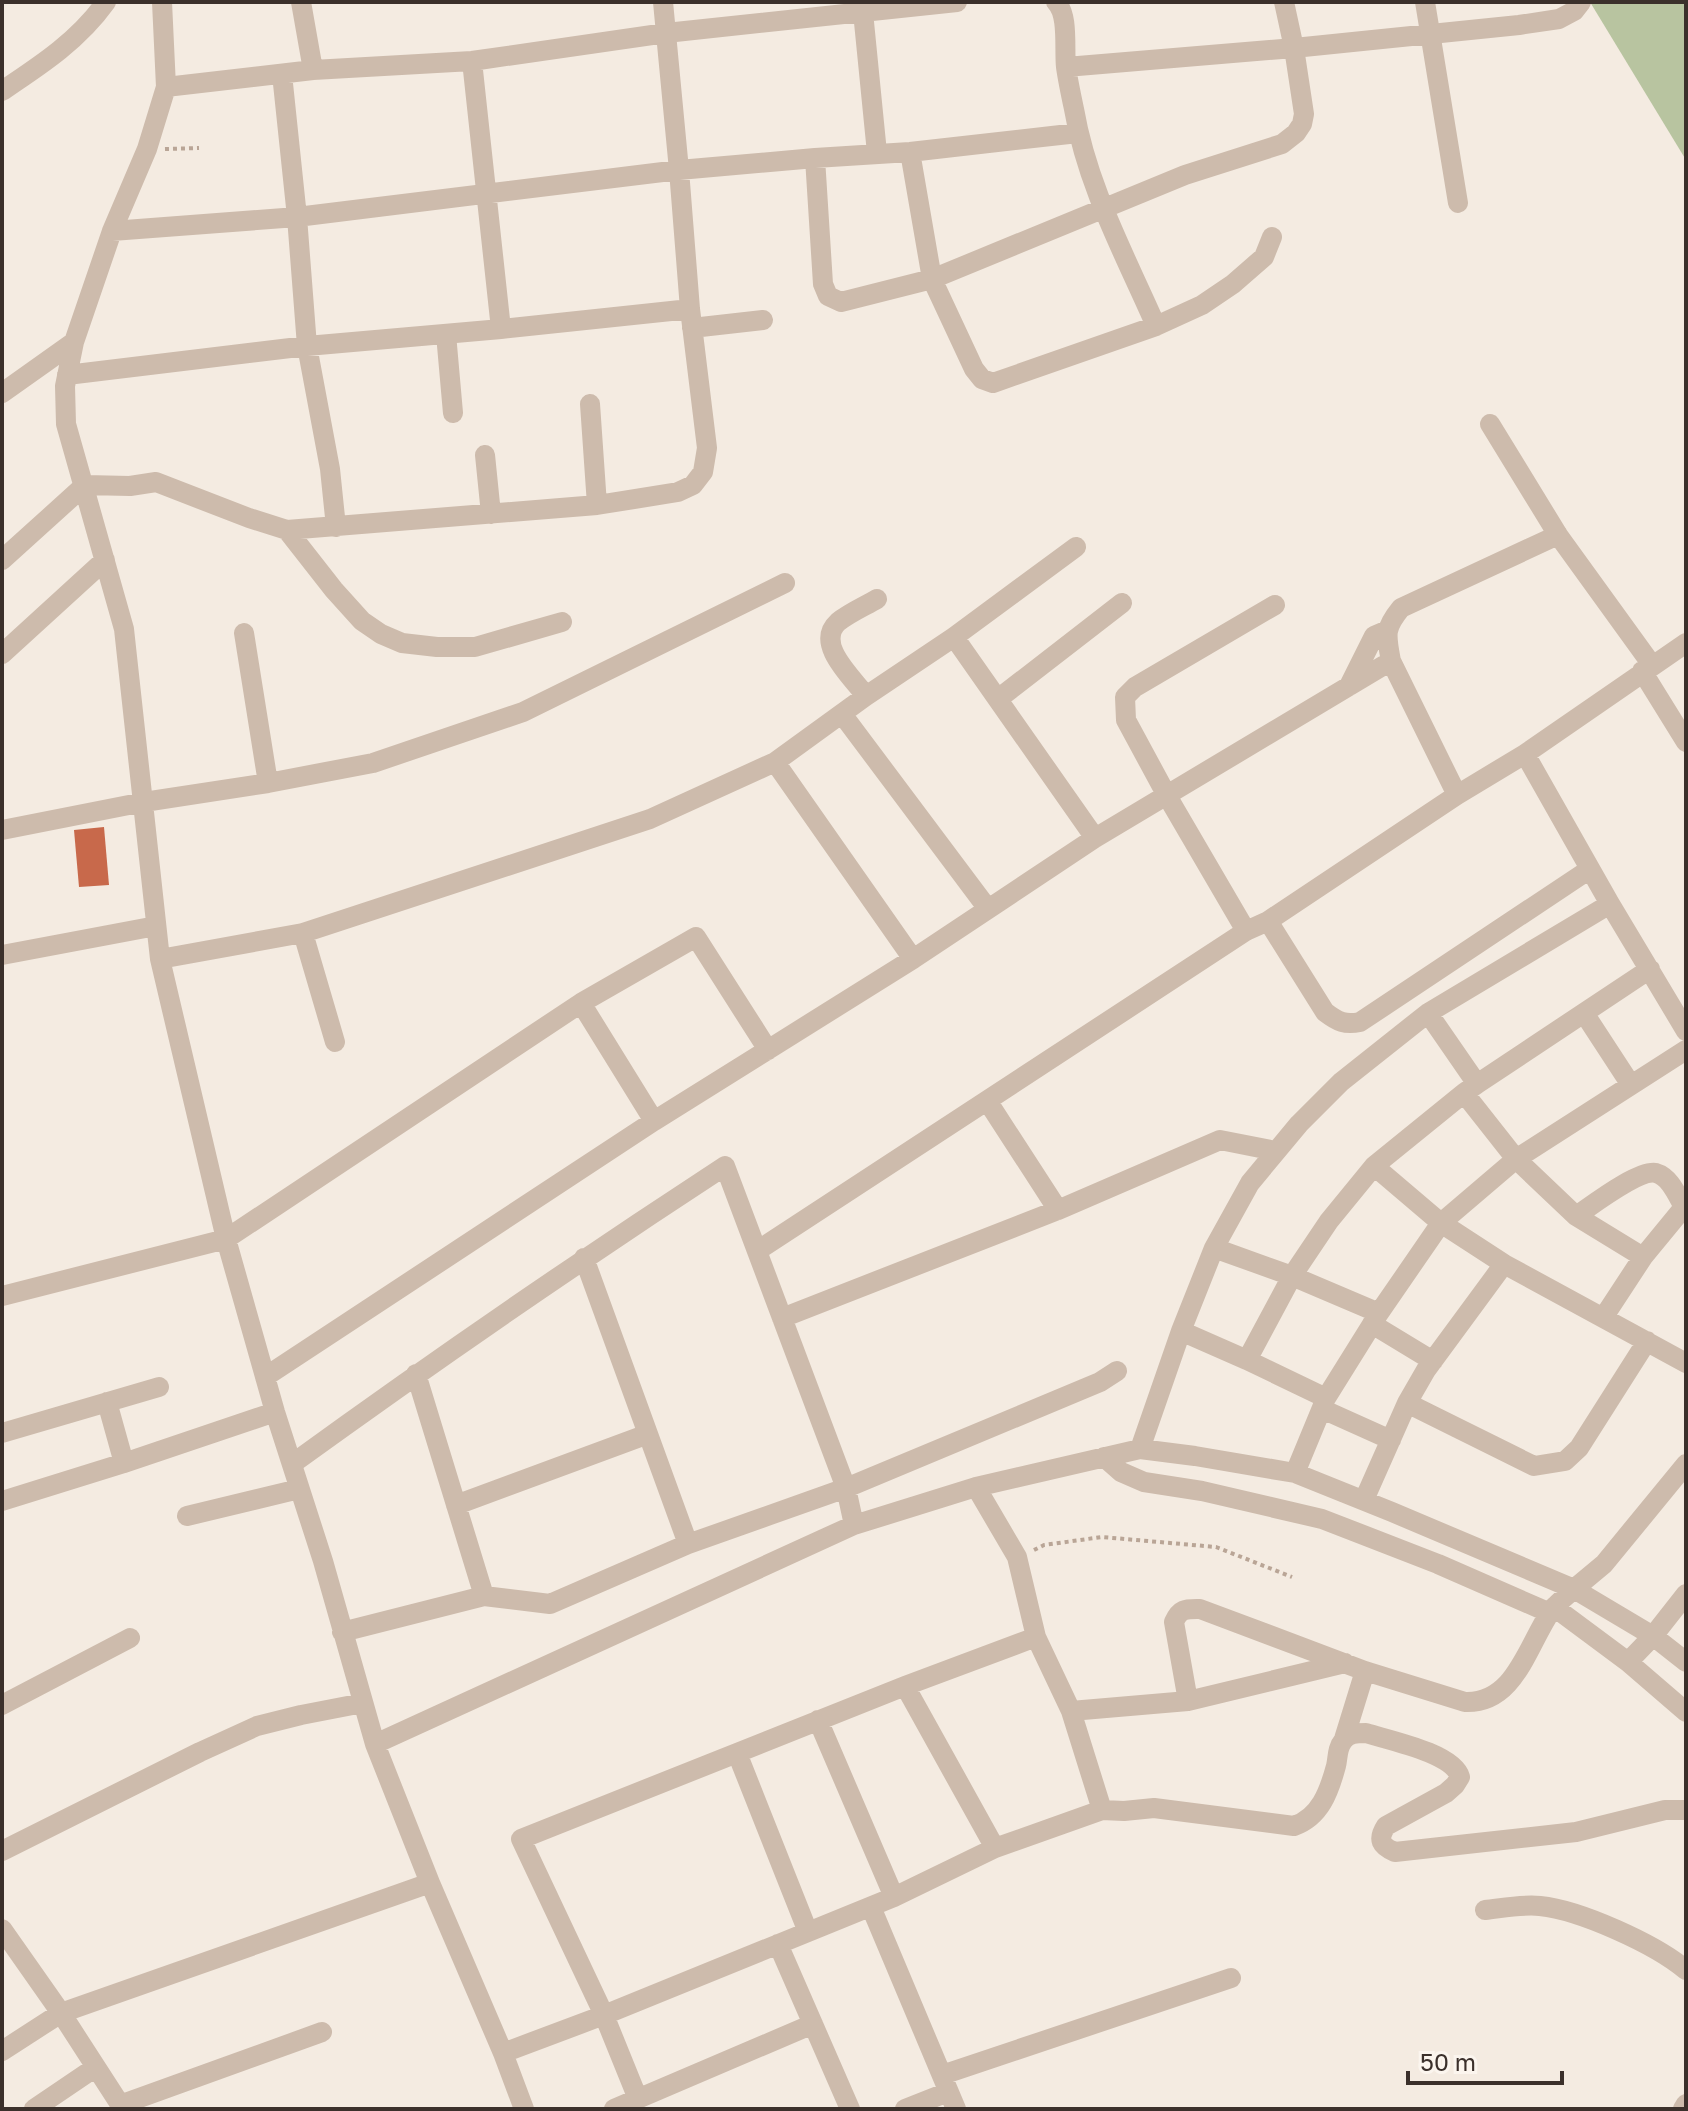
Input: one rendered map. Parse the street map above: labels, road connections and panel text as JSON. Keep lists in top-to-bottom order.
{
  "scale_bar": "50 m"
}
